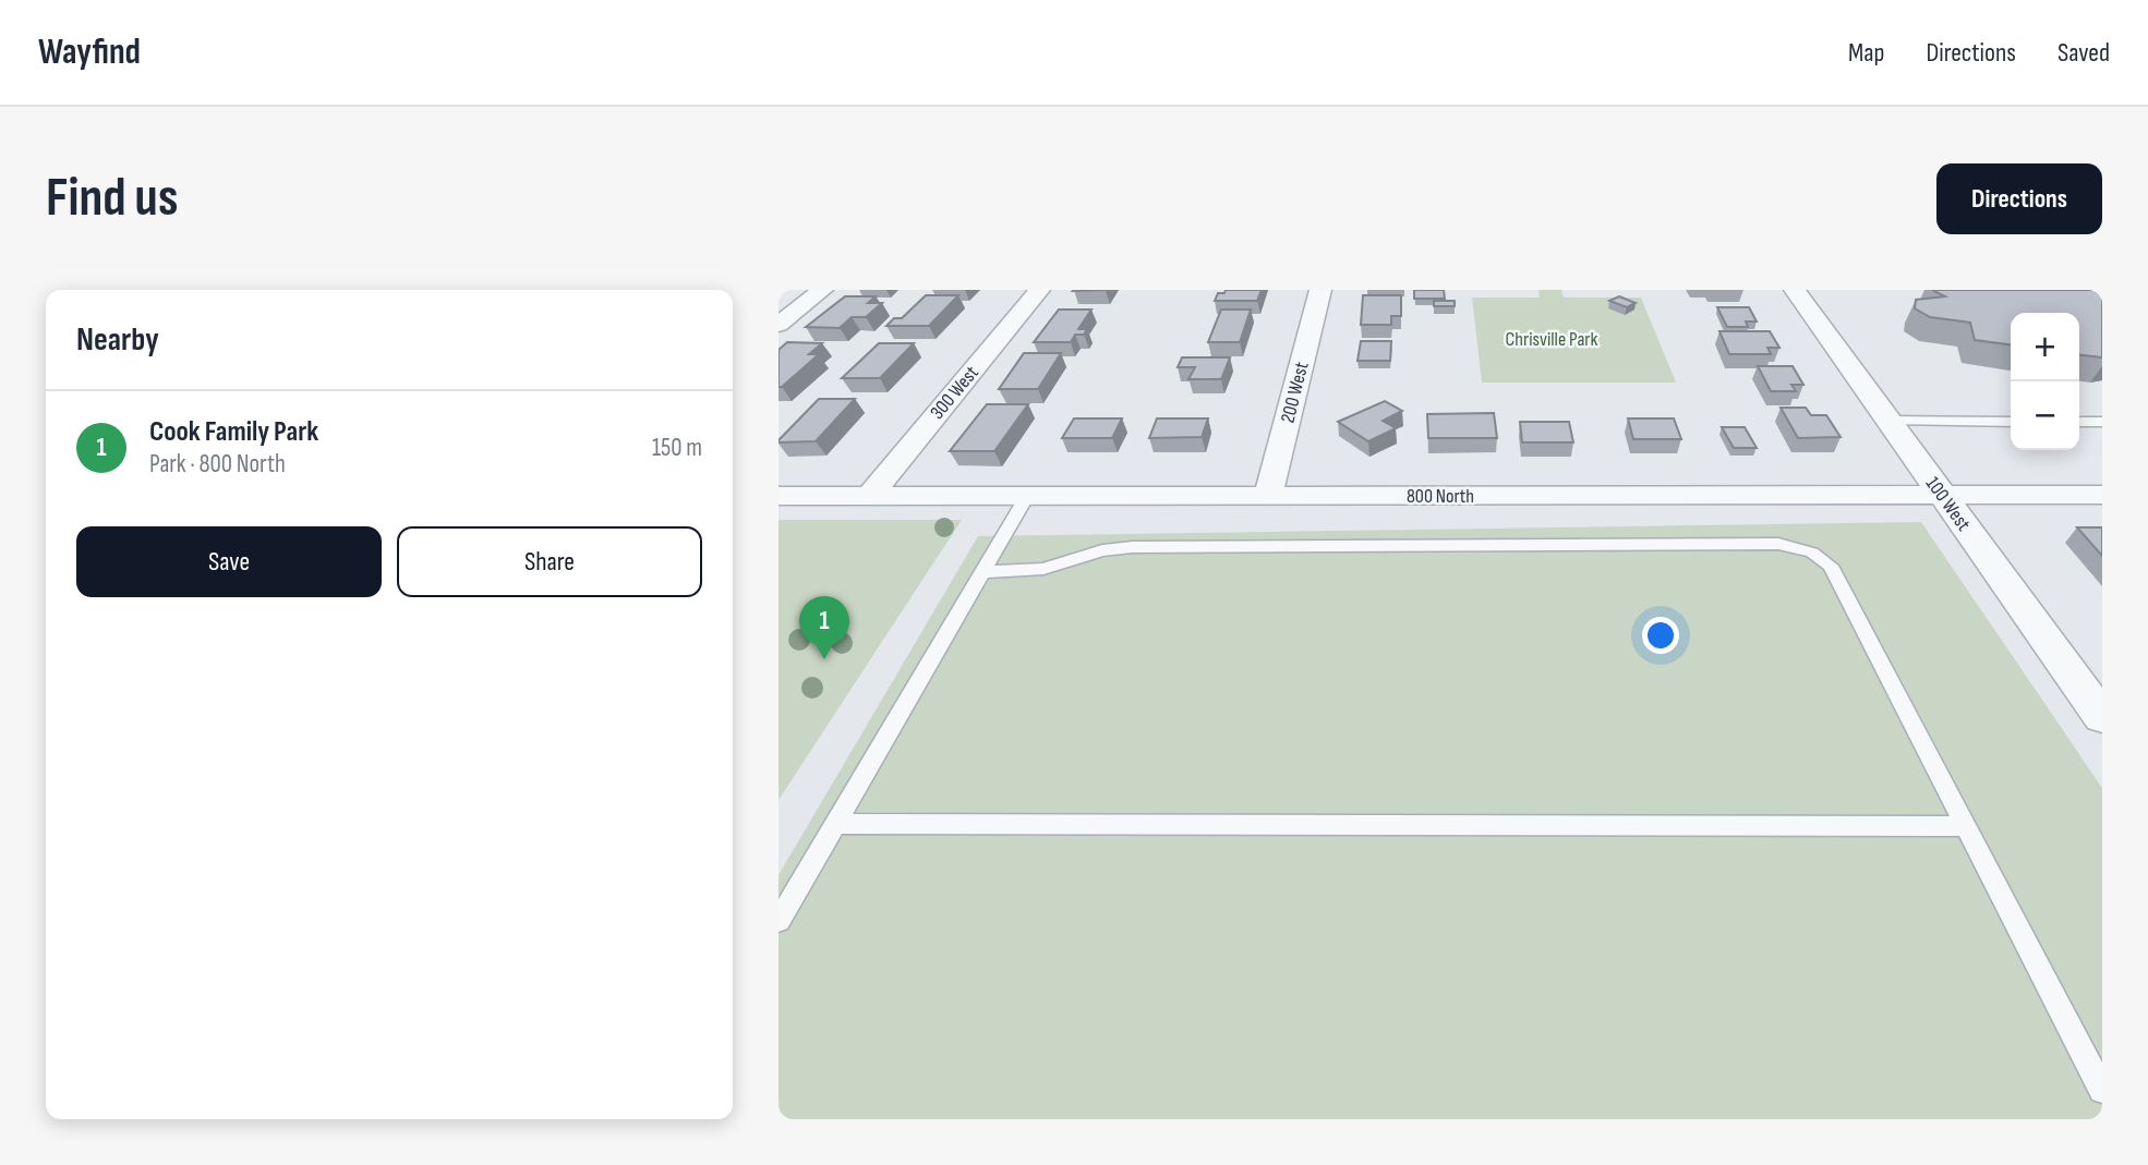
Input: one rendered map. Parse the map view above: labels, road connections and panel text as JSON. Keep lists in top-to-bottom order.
{
  "streets": {
    "street": [
      "300 West",
      "200 West",
      "800 North",
      "100 West"
    ]
  },
  "crossings": [
    ["300 West", "800 North"],
    ["200 West", "800 North"],
    ["800 North", "100 West"]
  ],
  "parks": ["Chrisville Park"],
  "page": {
    "header": "Wayfind",
    "nav": ["Map", "Directions", "Saved"],
    "buttons": [
      "Directions",
      ["Save", "Share"]
    ],
    "title": "Find us",
    "heading": "Nearby",
    "map_buttons": ["+", "−"],
    "list": [
      {
        "mark": "1",
        "name": "Cook Family Park",
        "note": "Park · 800 North",
        "value": "150 m"
      }
    ],
    "pins": "1"
  }
}
